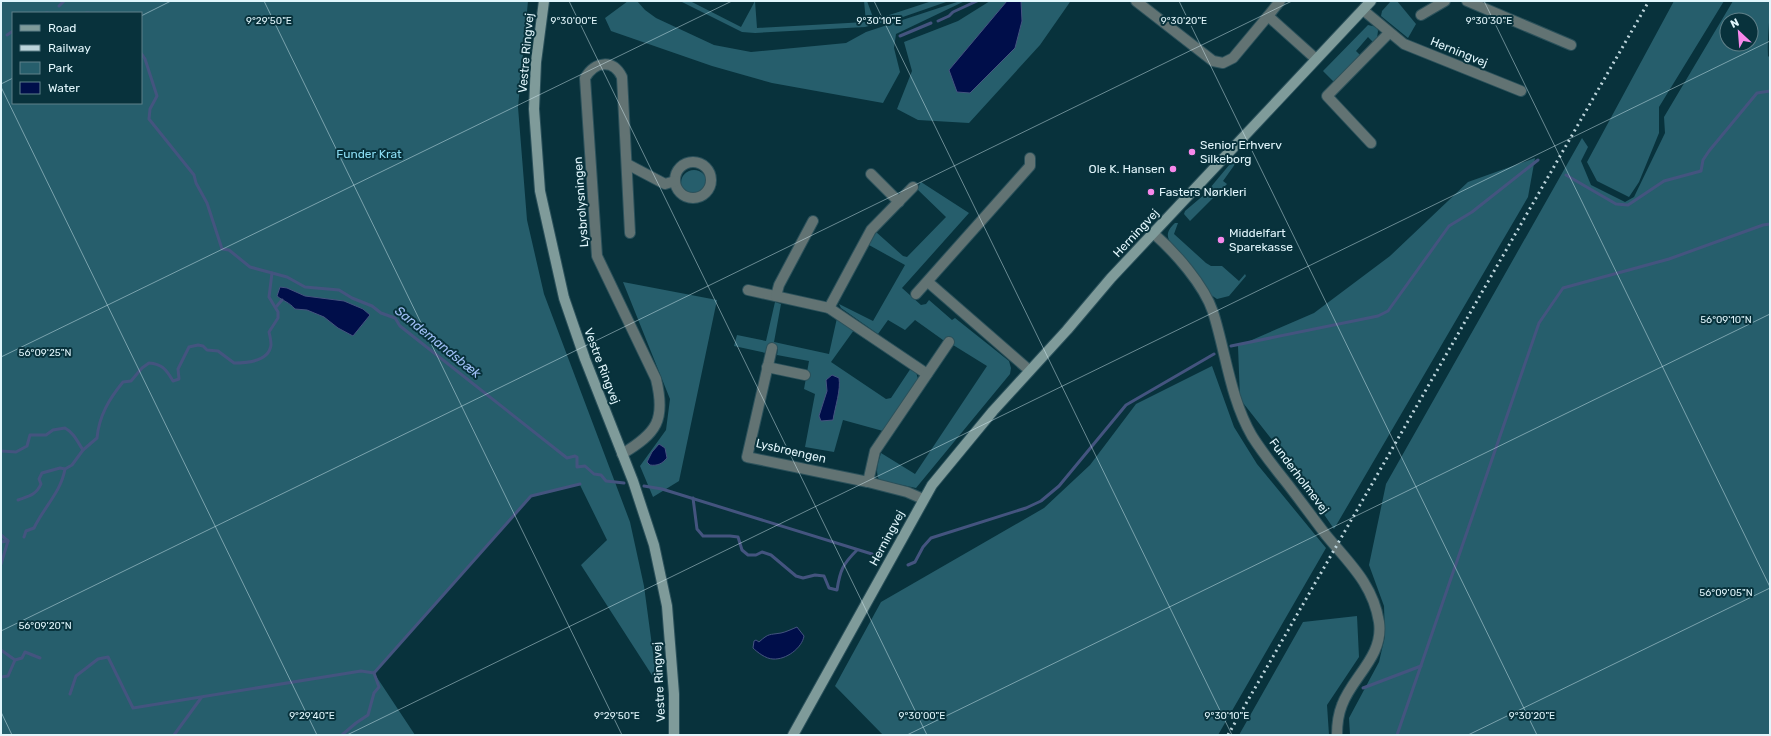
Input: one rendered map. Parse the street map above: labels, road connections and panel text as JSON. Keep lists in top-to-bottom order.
{
  "streets": {
    "street": [
      "Herningvej",
      "Vestre Ringvej",
      "Lysbrolysningen",
      "Lysbroengen",
      "Funderholmevej"
    ]
  },
  "crossings": [
    ["Herningvej", "Lysbroengen"],
    ["Herningvej", "Funderholmevej"],
    ["Vestre Ringvej", "Lysbrolysningen"]
  ],
  "water": ["Sandemandsbæk"],
  "parks": ["Funder Krat"],
  "places": [
    "Senior Erhverv Silkeborg",
    "Ole K. Hansen",
    "Fasters Nørkleri",
    "Middelfart Sparekasse"
  ],
  "legend": [
    "Road",
    "Railway",
    "Park",
    "Water"
  ],
  "north": "top left",
  "coordinates": [
    "9°29'50\"E",
    "9°30'00\"E",
    "9°30'10\"E",
    "9°30'20\"E",
    "9°30'30\"E",
    "56°09'10\"N",
    "56°09'25\"N",
    "56°09'05\"N",
    "56°09'20\"N",
    "9°29'40\"E"
  ]
}
